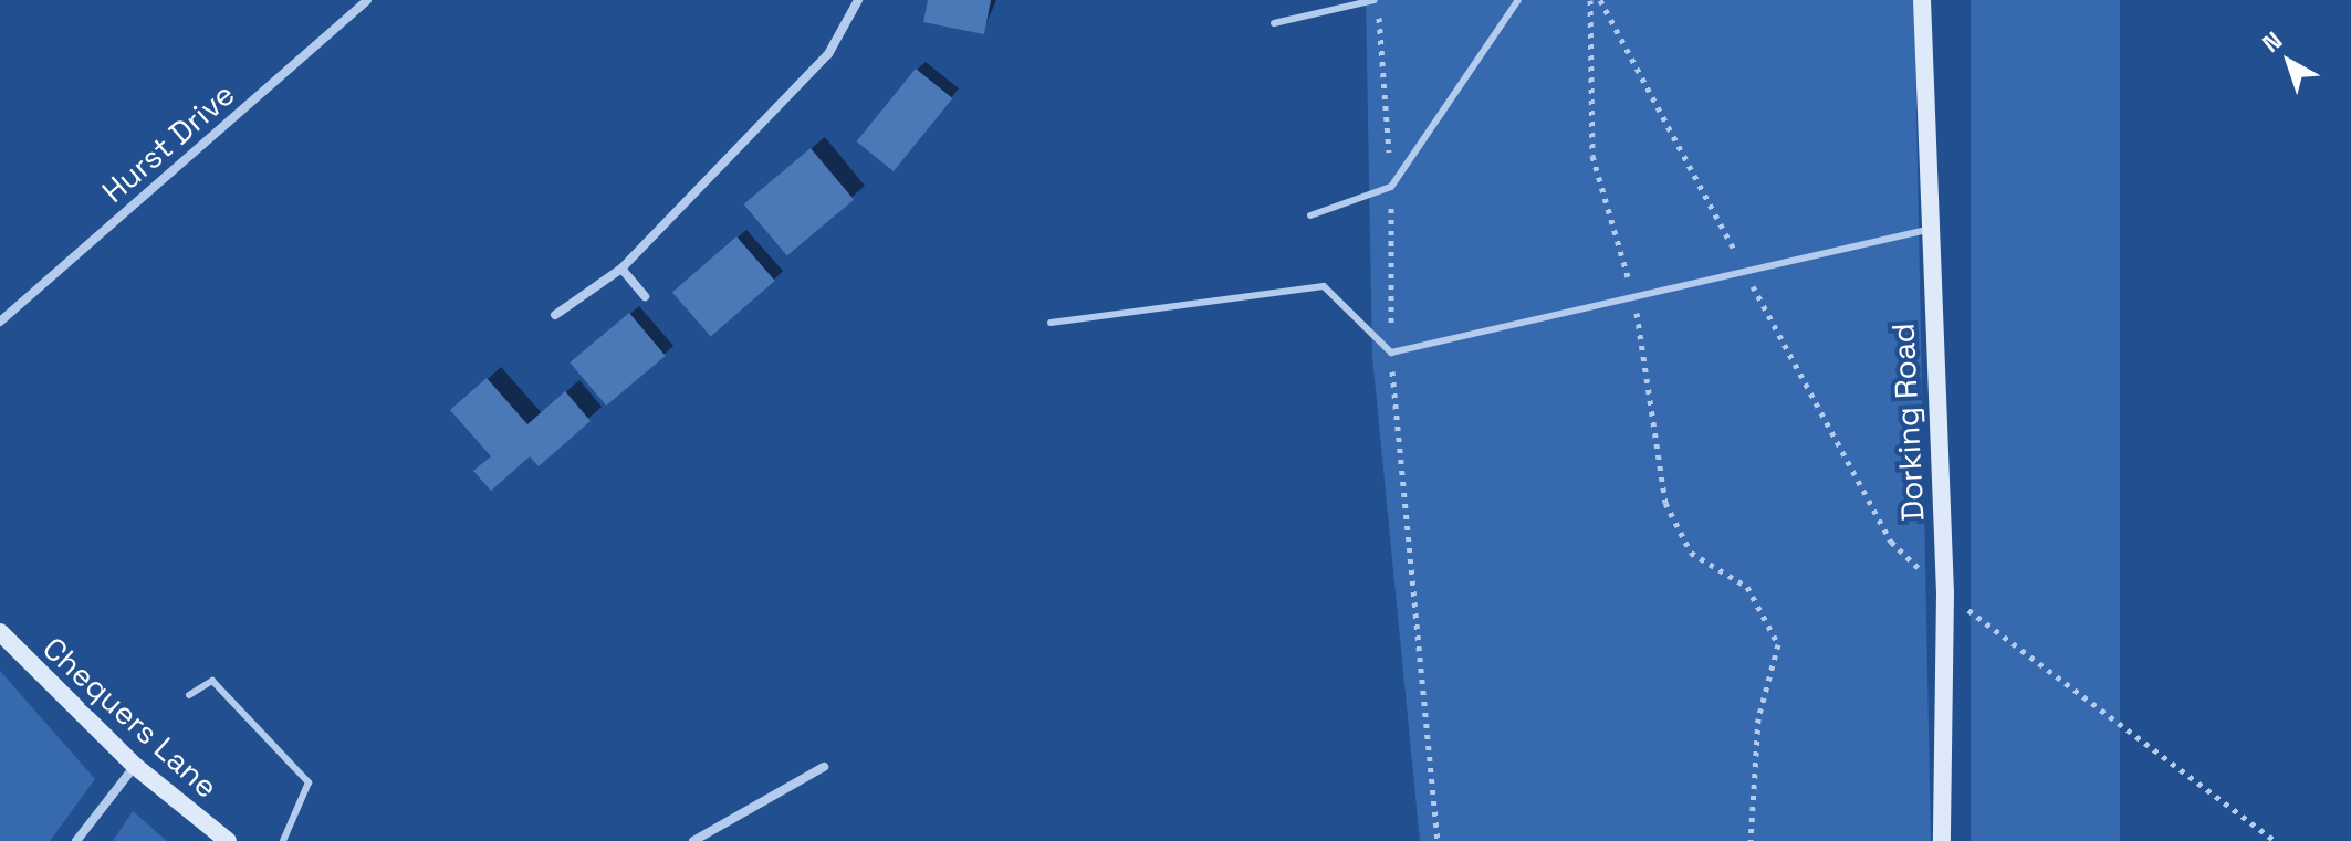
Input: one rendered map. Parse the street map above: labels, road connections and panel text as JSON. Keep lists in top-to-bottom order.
{
  "streets": {
    "main road": ["Dorking Road", "Chequers Lane"],
    "street": ["Hurst Drive"]
  },
  "north": "top left"
}
